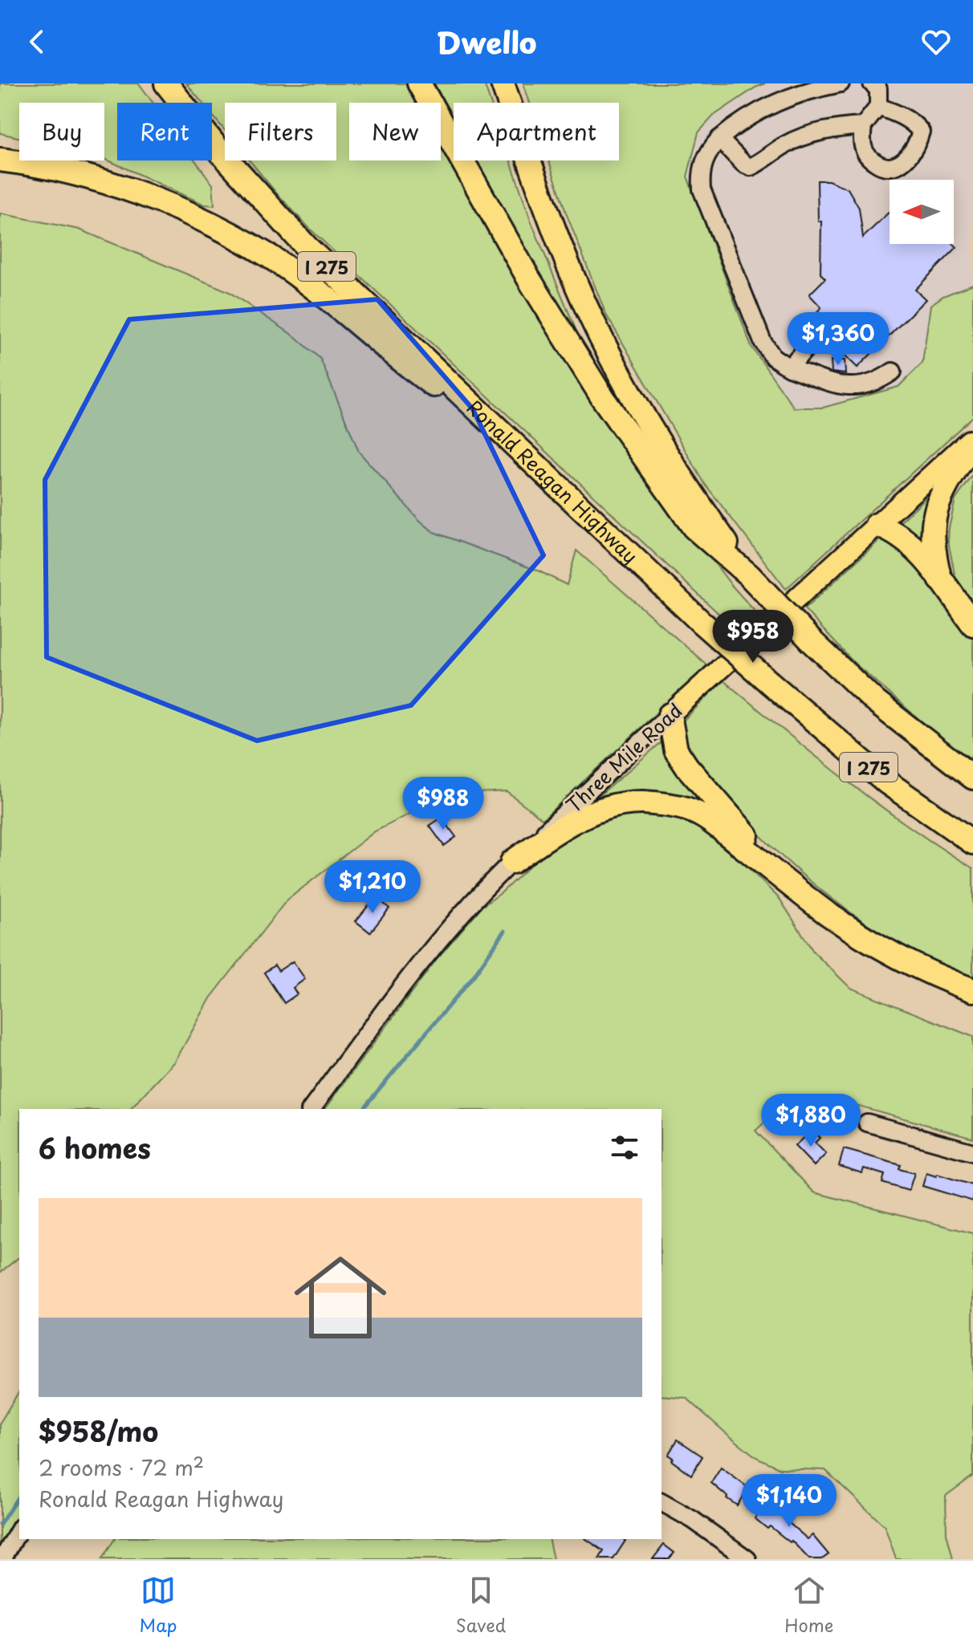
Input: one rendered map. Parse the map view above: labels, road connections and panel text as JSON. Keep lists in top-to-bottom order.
{
  "streets": {
    "highway": ["I 275", "Ronald Reagan Highway"],
    "main road": ["Three Mile Road"]
  },
  "north": "left",
  "page": {
    "header": "Dwello",
    "chip": [
      "Buy",
      "Rent",
      "Filters",
      "New",
      "Apartment"
    ],
    "price": [
      "$1,360",
      "$958",
      "$988",
      "$1,210",
      "$1,880",
      "$1,140"
    ],
    "heading": "6 homes",
    "list": [
      {
        "name": "$958/mo",
        "note": "2 rooms · 72 m² · Ronald Reagan Highway"
      }
    ],
    "tabs": ["Map", "Saved", "Home"]
  }
}
